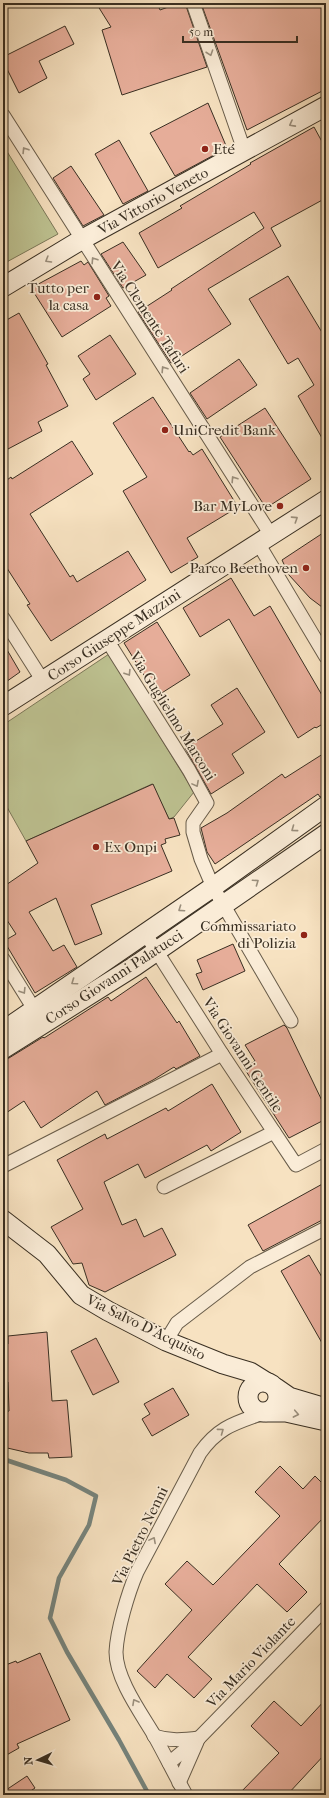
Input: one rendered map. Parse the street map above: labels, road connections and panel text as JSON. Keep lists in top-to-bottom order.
{
  "streets": {
    "street": [
      "Via Vittorio Veneto",
      "Via Clemente Tafuri",
      "Corso Giuseppe Mazzini",
      "Via Guglielmo Marconi",
      "Corso Giovanni Palatucci",
      "Via Giovanni Gentile",
      "Via Salvo D'Acquisto",
      "Via Pietro Nenni",
      "Via Mario Violante"
    ]
  },
  "crossings": [
    ["Via Vittorio Veneto", "Via Clemente Tafuri"],
    ["Via Clemente Tafuri", "Corso Giuseppe Mazzini"],
    ["Corso Giuseppe Mazzini", "Via Guglielmo Marconi"],
    ["Via Guglielmo Marconi", "Corso Giovanni Palatucci"],
    ["Corso Giovanni Palatucci", "Via Giovanni Gentile"],
    ["Via Salvo D'Acquisto", "Via Pietro Nenni"],
    ["Via Pietro Nenni", "Via Mario Violante"]
  ],
  "one_way": [
    "Via Vittorio Veneto",
    "Via Clemente Tafuri",
    "Via Guglielmo Marconi",
    "Via Pietro Nenni"
  ],
  "places": [
    "Eté",
    "Tutto per la casa",
    "UniCredit Bank",
    "Bar MyLove",
    "Parco Beethoven",
    "Ex Onpi",
    "Commissariato di Polizia"
  ],
  "scale_bar": "50 m",
  "north": "left"
}
